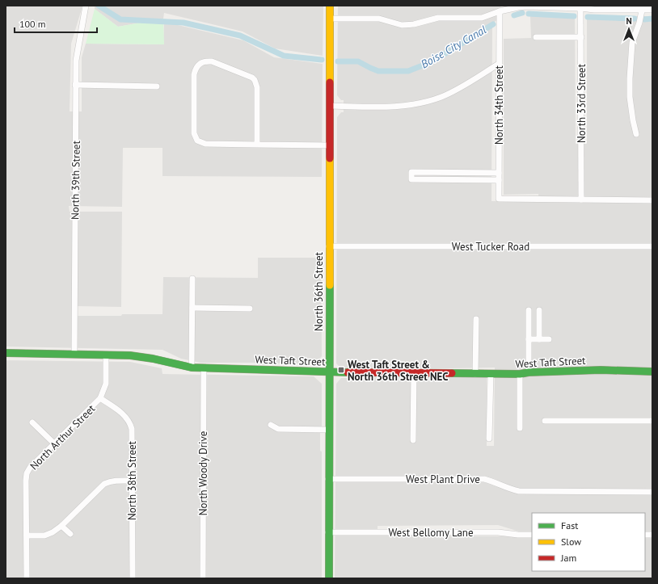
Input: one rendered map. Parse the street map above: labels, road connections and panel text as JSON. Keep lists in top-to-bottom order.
{
  "streets": {
    "street": [
      "North 33rd Street",
      "North 34th Street",
      "North 39th Street",
      "West Tucker Road",
      "North 36th Street",
      "West Taft Street",
      "North Arthur Street",
      "North Woody Drive",
      "West Plant Drive",
      "North 38th Street",
      "West Bellomy Lane"
    ]
  },
  "crossings": [
    ["North 33rd Street", "North 34th Street"],
    ["North 39th Street", "West Taft Street"],
    ["West Tucker Road", "North 36th Street"],
    ["North 36th Street", "West Taft Street"],
    ["North 36th Street", "West Plant Drive"],
    ["North 36th Street", "West Bellomy Lane"],
    ["West Taft Street", "North Arthur Street"],
    ["West Taft Street", "North Woody Drive"],
    ["North Arthur Street", "North 38th Street"]
  ],
  "water": ["Boise City Canal"],
  "places": {
    "transit": ["West Taft Street & North 36th Street NEC"]
  },
  "legend": ["Fast", "Slow", "Jam"],
  "scale_bar": "100 m",
  "north": "top"
}
